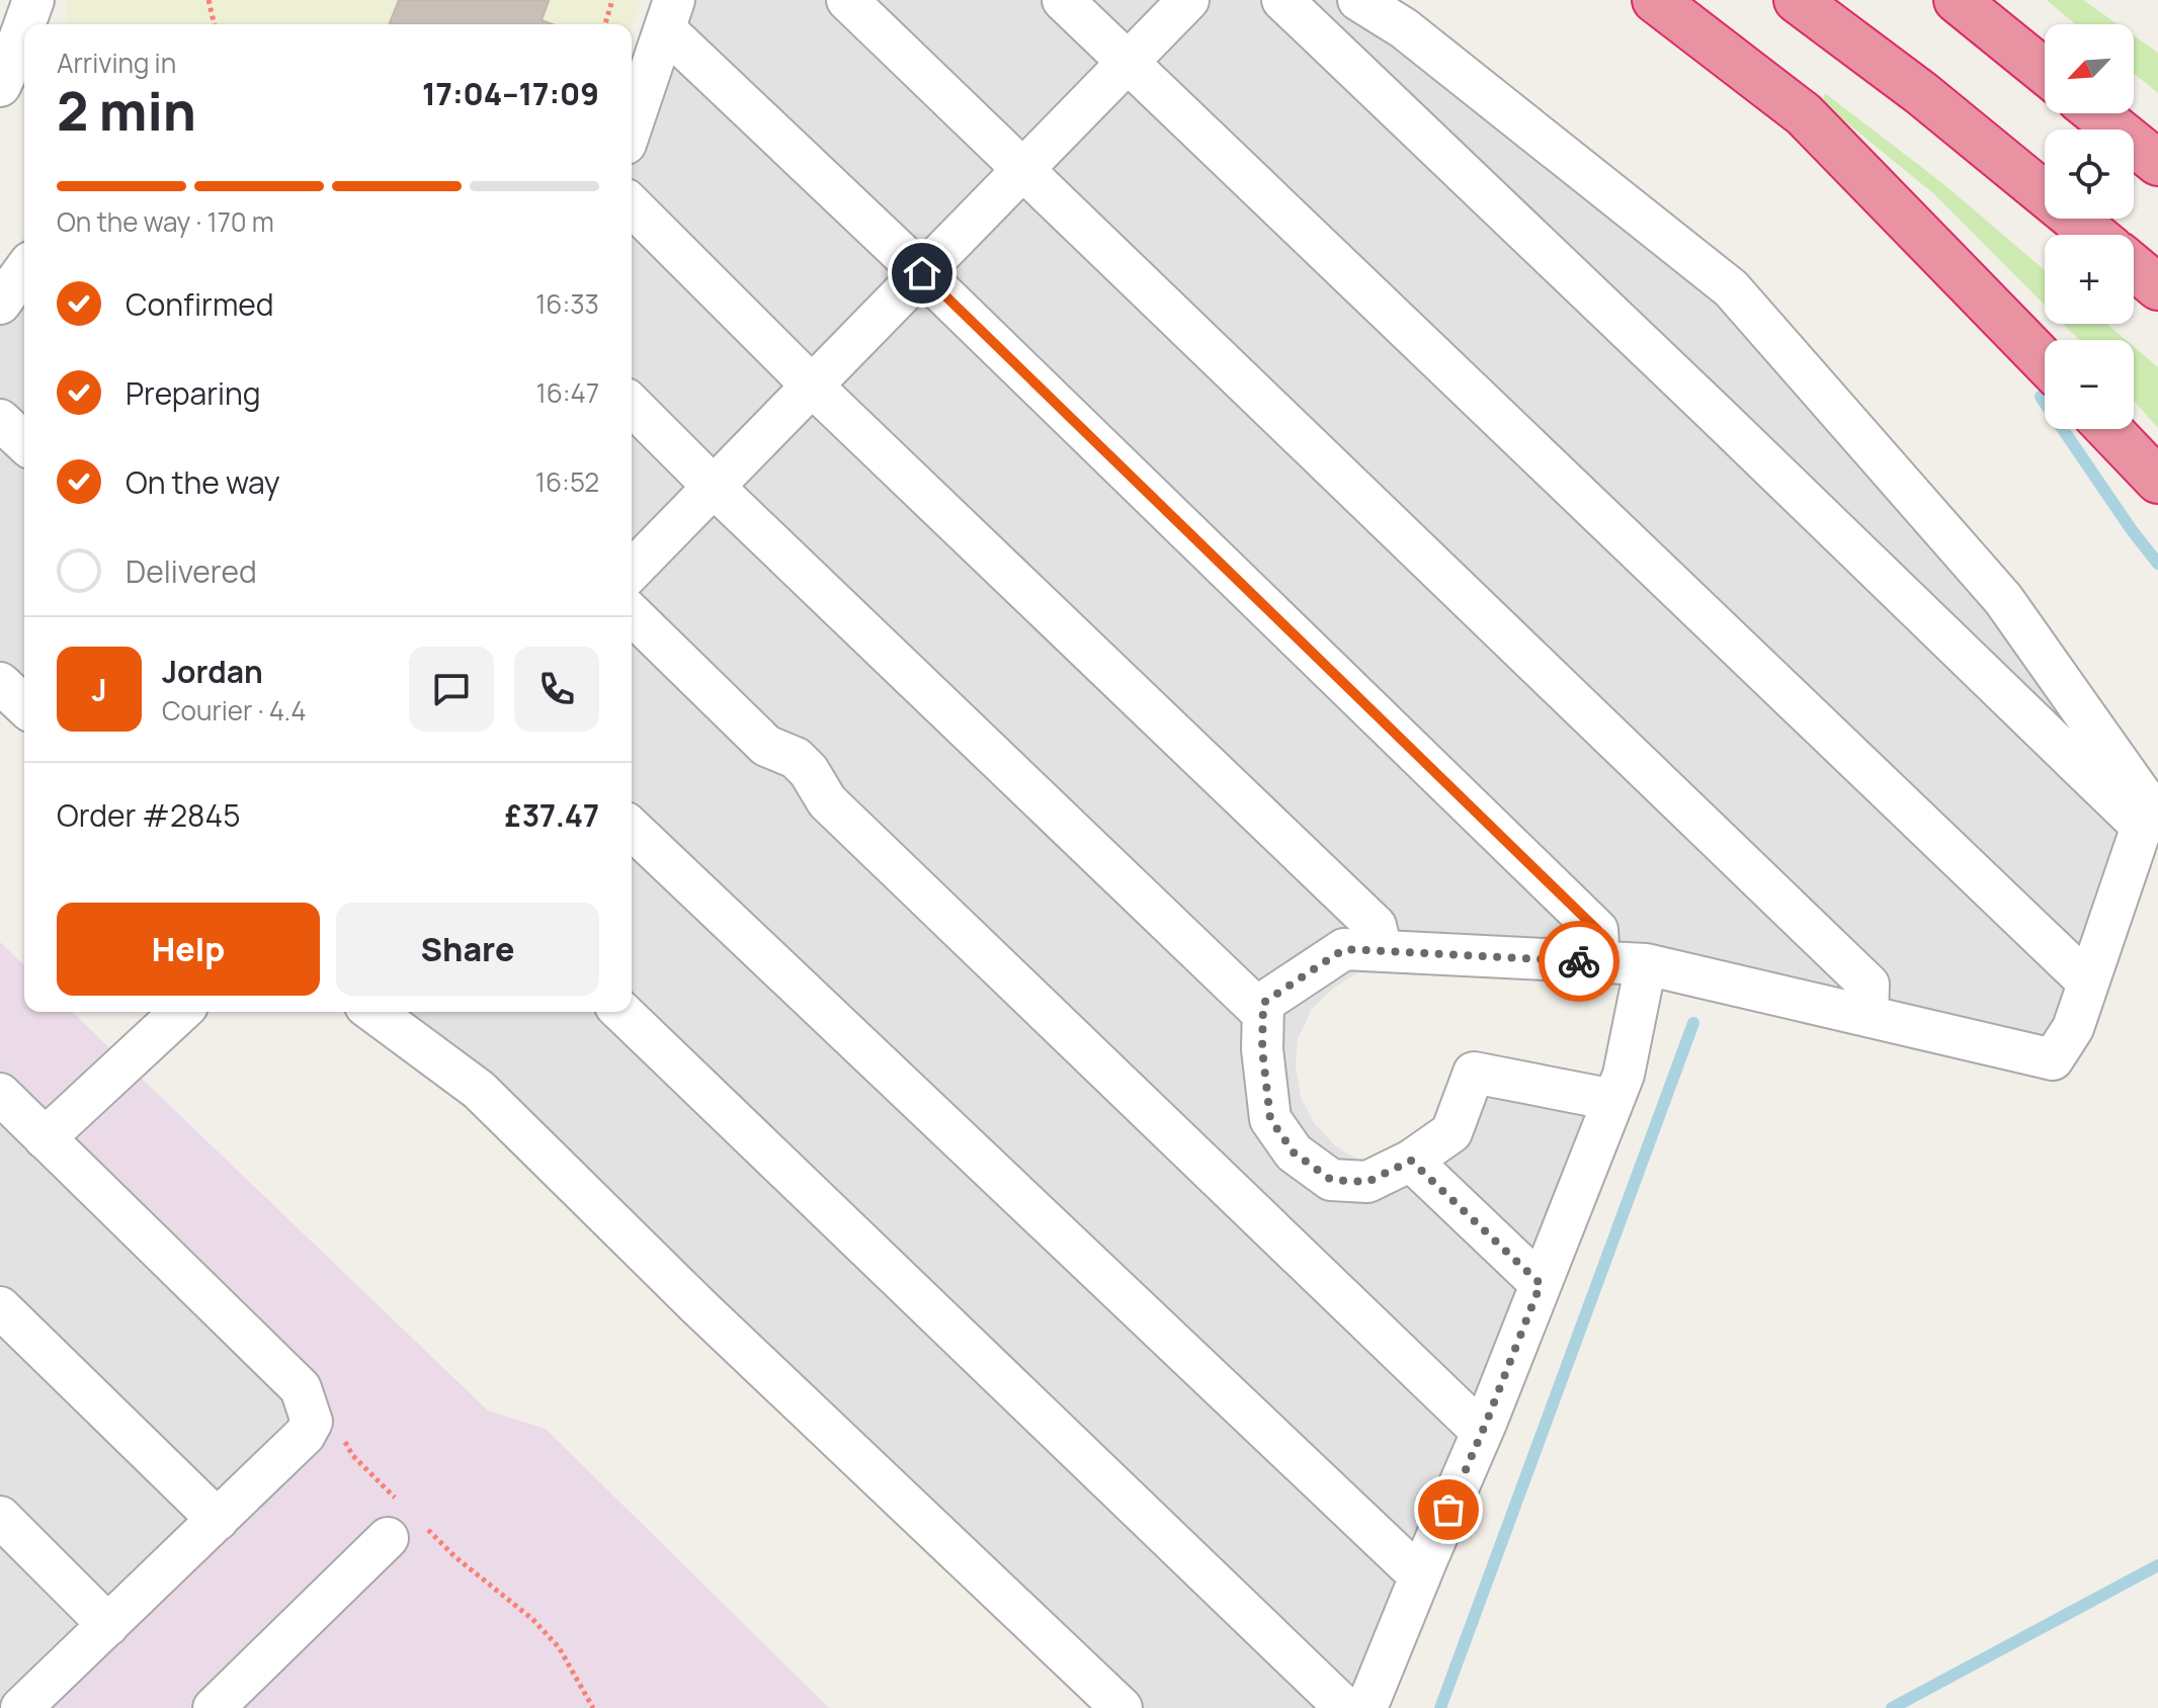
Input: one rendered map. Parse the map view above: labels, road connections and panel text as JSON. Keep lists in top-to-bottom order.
{
  "north": "bottom left",
  "page": {
    "map_buttons": ["+", "−"],
    "heading": ["2 min", "Arriving in", "17:04–17:09"],
    "panel": [
      "Jordan",
      "Courier · 4.4",
      "Order #2845",
      "£37.47"
    ],
    "bar": "On the way · 170 m",
    "list": [
      ["Confirmed", "16:33"],
      ["Preparing", "16:47"],
      ["On the way", "16:52"],
      "Delivered"
    ],
    "round": "J",
    "buttons": ["Help", "Share"]
  }
}
